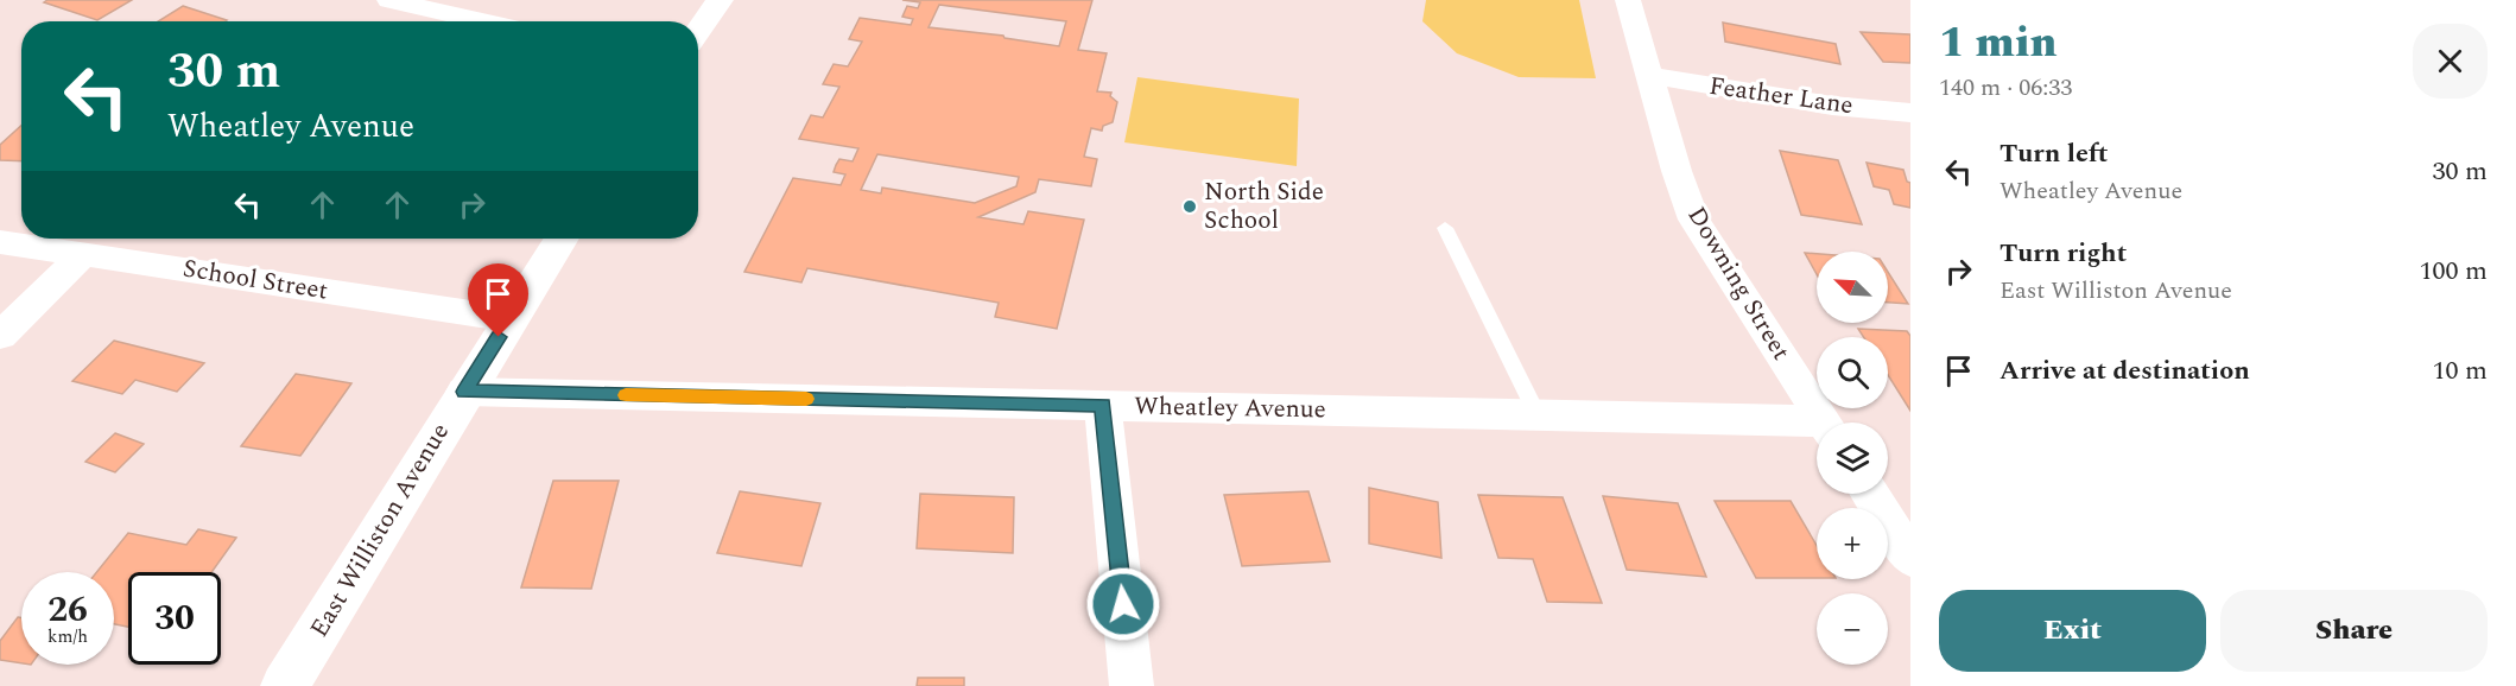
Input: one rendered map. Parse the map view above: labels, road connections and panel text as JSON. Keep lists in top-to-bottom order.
{
  "streets": {
    "main road": ["East Williston Avenue"],
    "street": [
      "Feather Lane",
      "School Street",
      "Downing Street",
      "Wheatley Avenue"
    ]
  },
  "crossings": [
    ["Feather Lane", "Downing Street"],
    ["School Street", "East Williston Avenue"],
    ["Wheatley Avenue", "East Williston Avenue"]
  ],
  "places": ["North Side School"],
  "north": "top left",
  "page": {
    "heading": ["1 min", "140 m · 06:33"],
    "turn": ["30 m", "Wheatley Avenue"],
    "list": [
      {
        "name": "Turn left",
        "note": "Wheatley Avenue",
        "value": "30 m"
      },
      {
        "name": "Turn right",
        "note": "East Williston Avenue",
        "value": "100 m"
      },
      {
        "name": "Arrive at destination",
        "value": "10 m"
      }
    ],
    "map_buttons": ["+", "−"],
    "speed": "26 km/h",
    "limit": "30",
    "buttons": ["Exit", "Share"]
  }
}
